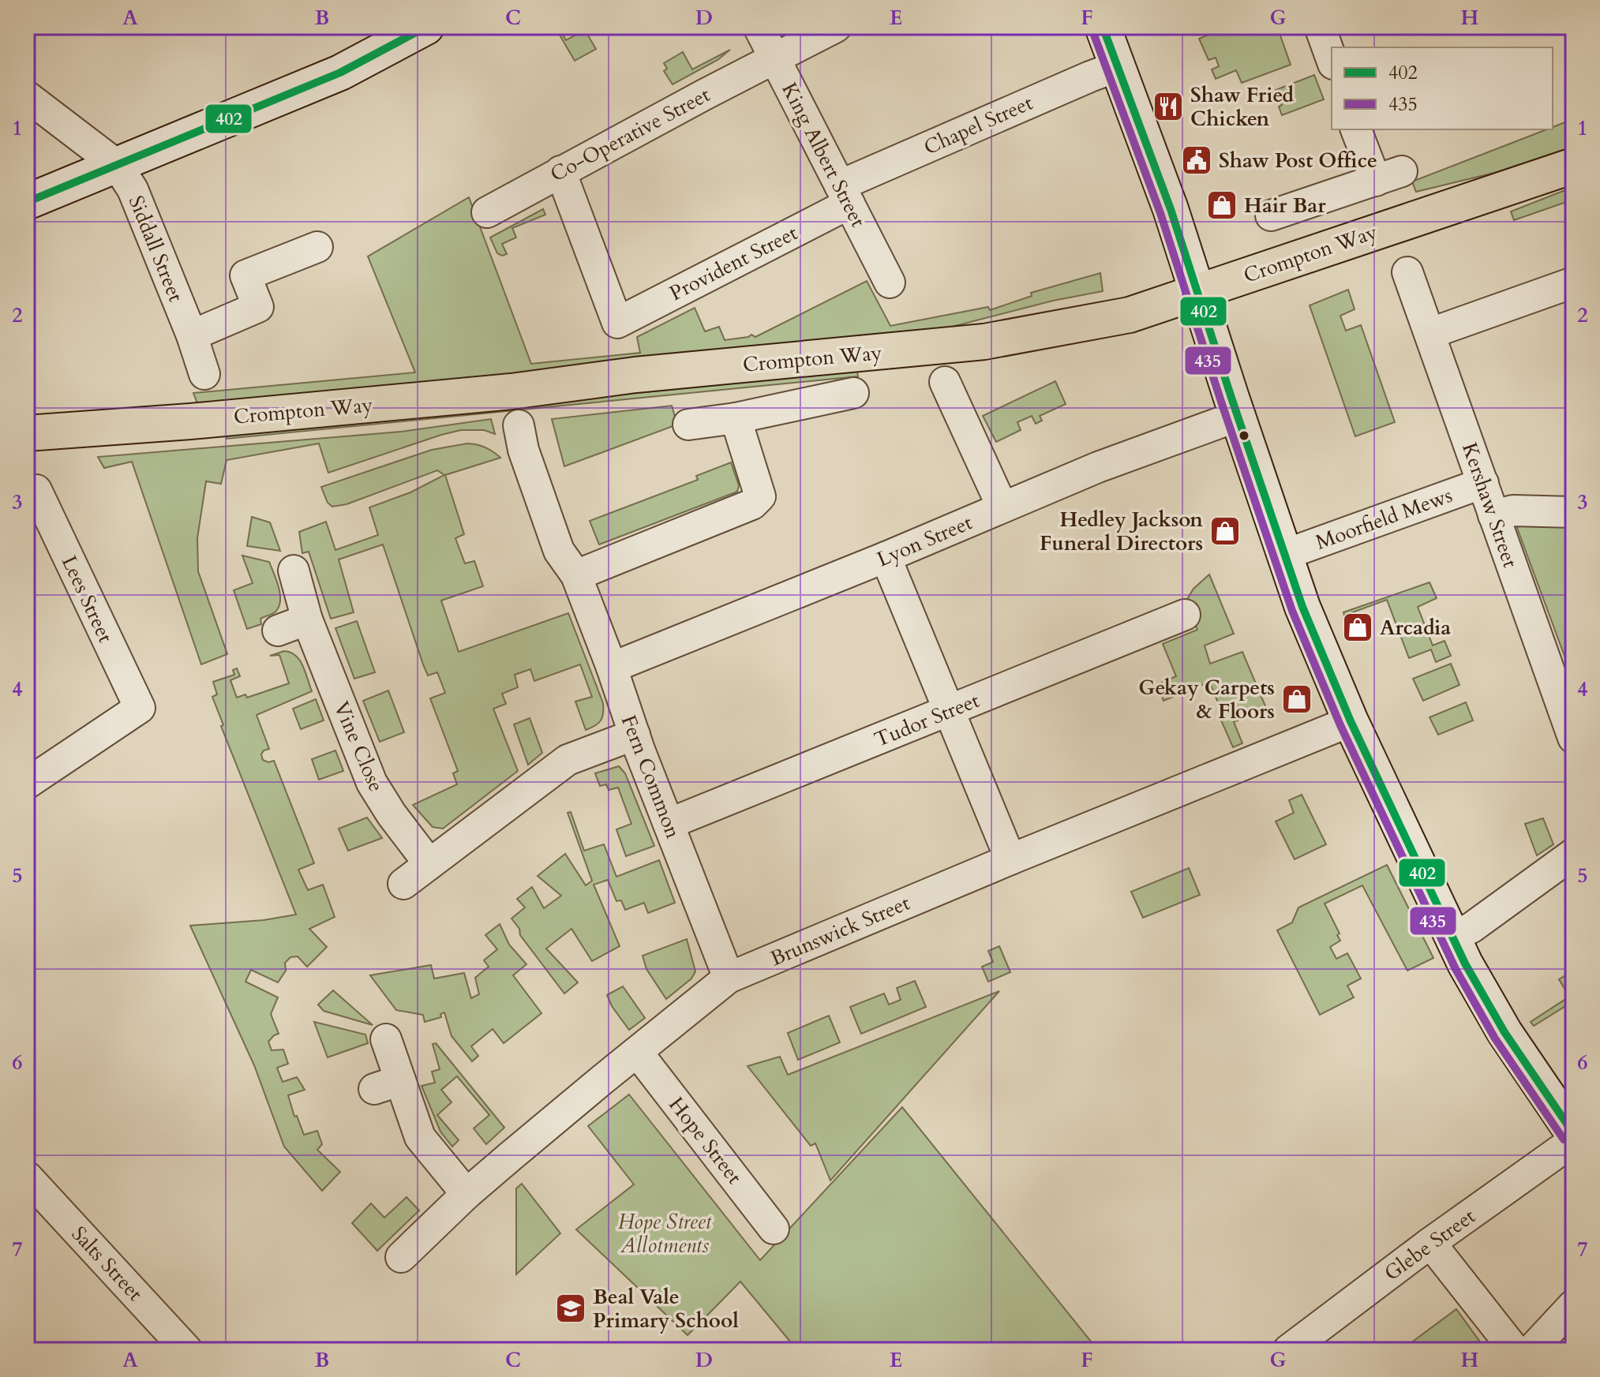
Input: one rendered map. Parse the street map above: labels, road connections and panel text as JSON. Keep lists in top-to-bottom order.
{
  "streets": {
    "main road": ["Crompton Way"],
    "street": [
      "Chapel Street",
      "Co-Operative Street",
      "King Albert Street",
      "Siddall Street",
      "Provident Street",
      "Kershaw Street",
      "Moorfield Mews",
      "Lyon Street",
      "Lees Street",
      "Tudor Street",
      "Vine Close",
      "Fern Common",
      "Brunswick Street",
      "Hope Street",
      "Glebe Street",
      "Salts Street"
    ]
  },
  "crossings": [
    ["Chapel Street", "King Albert Street"],
    ["Chapel Street", "Provident Street"],
    ["Co-Operative Street", "King Albert Street"],
    ["Co-Operative Street", "Provident Street"],
    ["King Albert Street", "Provident Street"],
    ["Kershaw Street", "Moorfield Mews"],
    ["Lyon Street", "Fern Common"],
    ["Tudor Street", "Fern Common"],
    ["Fern Common", "Brunswick Street"],
    ["Brunswick Street", "Hope Street"]
  ],
  "parks": ["Hope Street Allotments"],
  "places": {
    "restaurant": ["Shaw Fried Chicken"],
    "public building": ["Shaw Post Office"],
    "shop": [
      "Hair Bar",
      "Hedley Jackson Funeral Directors",
      "Arcadia",
      "Gekay Carpets & Floors"
    ],
    "school or university": ["Beal Vale Primary School"]
  },
  "lines": ["transit line 402", "transit line 435"],
  "legend": ["402", "435"],
  "grid": {
    "columns": [
      "A",
      "B",
      "C",
      "D",
      "E",
      "F",
      "G",
      "H"
    ],
    "rows": [
      "1",
      "2",
      "3",
      "4",
      "5",
      "6",
      "7"
    ]
  }
}
